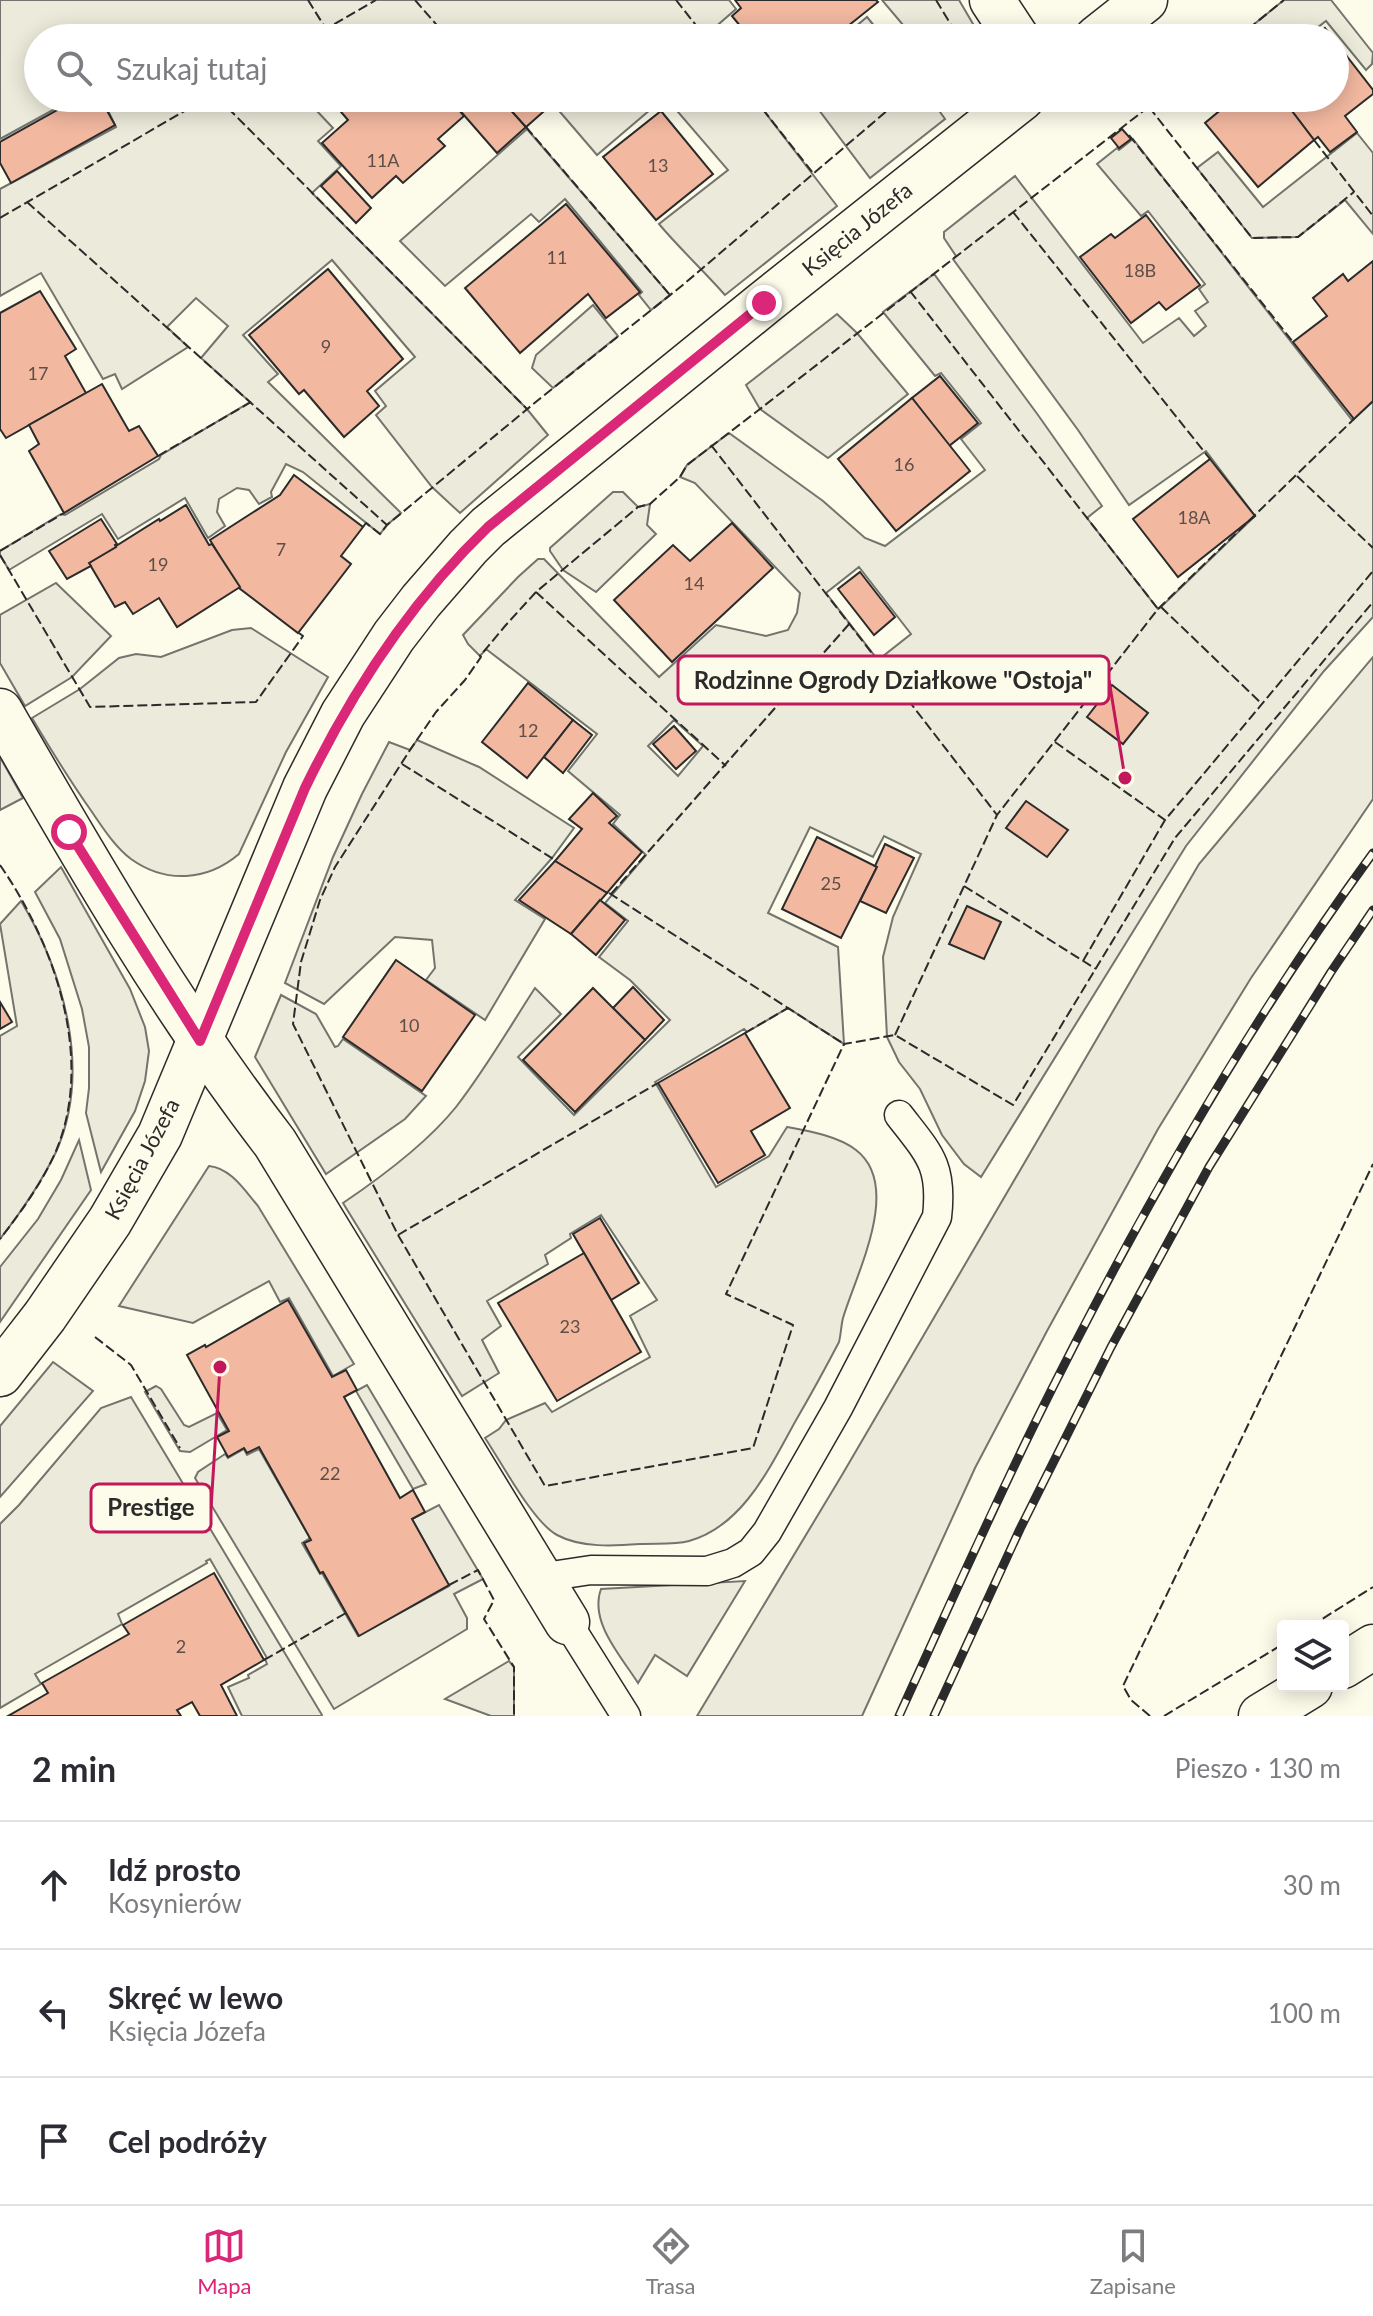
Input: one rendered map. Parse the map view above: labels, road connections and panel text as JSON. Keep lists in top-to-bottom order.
{
  "streets": {
    "street": ["Księcia Józefa"]
  },
  "places": ["Rodzinne Ogrody Działkowe \"Ostoja\"", "Prestige"],
  "house_numbers": [
    "11A",
    "13",
    "11",
    "18B",
    "9",
    "17",
    "16",
    "18A",
    "7",
    "19",
    "14",
    "12",
    "25",
    "10",
    "23",
    "22",
    "2"
  ],
  "page": {
    "search": "Szukaj tutaj",
    "heading": ["2 min", "Pieszo · 130 m"],
    "list": [
      ["Idź prosto", "Kosynierów", "30 m"],
      ["Skręć w lewo", "Księcia Józefa", "100 m"],
      "Cel podróży"
    ],
    "nav": ["Mapa", "Trasa", "Zapisane"]
  }
}
